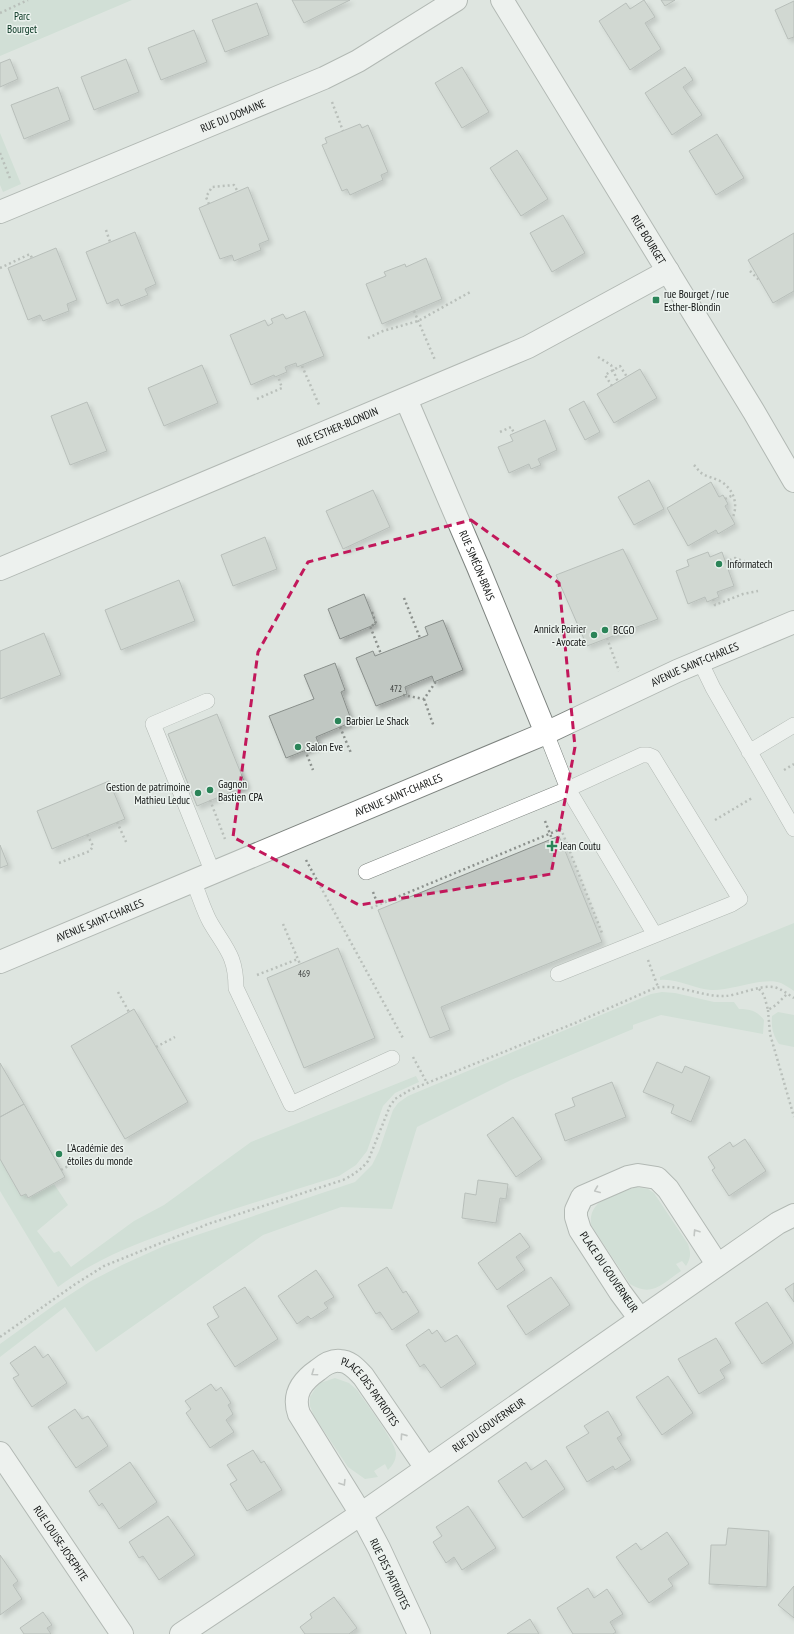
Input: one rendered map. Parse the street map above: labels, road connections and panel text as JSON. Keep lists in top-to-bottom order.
{
  "streets": {
    "street": [
      "RUE DU DOMAINE",
      "RUE BOURGET",
      "RUE ESTHER-BLONDIN",
      "RUE SIMÉON-BRAIS",
      "AVENUE SAINT-CHARLES",
      "PLACE DU GOUVERNEUR",
      "PLACE DES PATRIOTES",
      "RUE DU GOUVERNEUR",
      "RUE LOUISE-JOSEPHTE",
      "RUE DES PATRIOTES"
    ]
  },
  "crossings": [
    ["RUE BOURGET", "RUE ESTHER-BLONDIN"],
    ["RUE ESTHER-BLONDIN", "RUE SIMÉON-BRAIS"],
    ["RUE SIMÉON-BRAIS", "AVENUE SAINT-CHARLES"],
    ["PLACE DU GOUVERNEUR", "RUE DU GOUVERNEUR"],
    ["PLACE DES PATRIOTES", "RUE DU GOUVERNEUR"],
    ["PLACE DES PATRIOTES", "RUE DES PATRIOTES"],
    ["RUE DU GOUVERNEUR", "RUE DES PATRIOTES"]
  ],
  "parks": ["Parc Bourget"],
  "places": {
    "transit": ["rue Bourget / rue Esther-Blondin"],
    "other": [
      "Informatech",
      "BCGO",
      "Annick Poirier - Avocate",
      "Barbier Le Shack",
      "Salon Eve",
      "Gagnon Bastien CPA",
      "Gestion de patrimoine Mathieu Leduc",
      "L'Académie des étoiles du monde"
    ],
    "health": ["Jean Coutu"]
  },
  "house_numbers": ["472", "469"]
}
